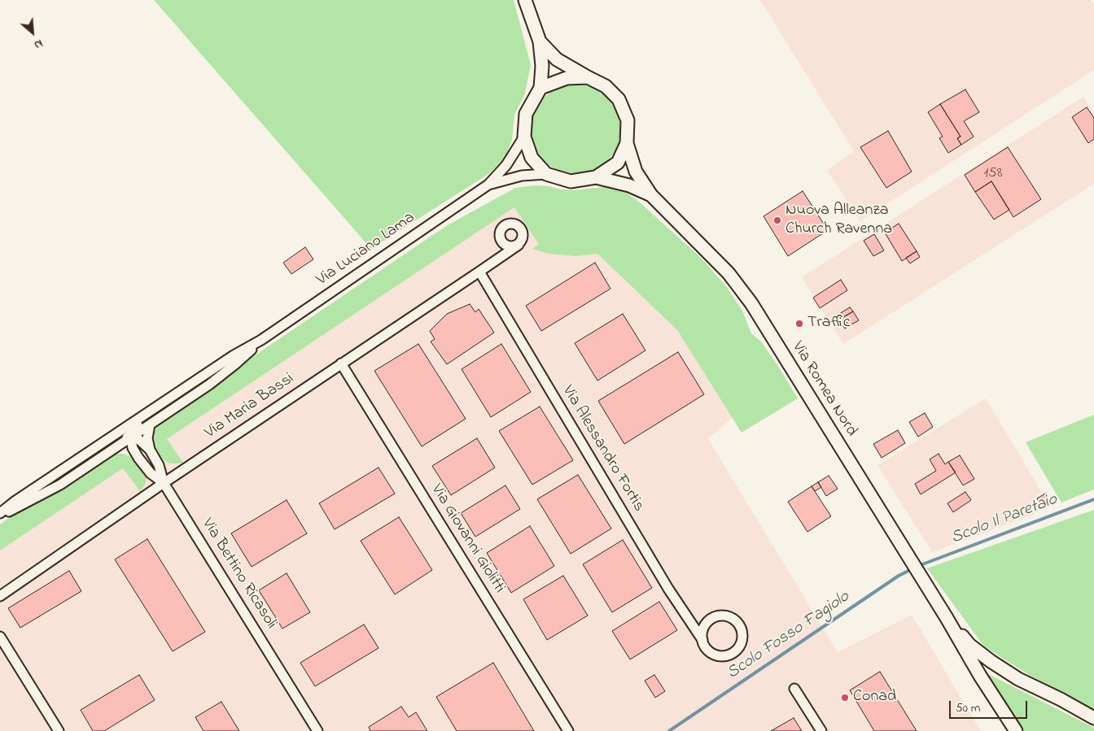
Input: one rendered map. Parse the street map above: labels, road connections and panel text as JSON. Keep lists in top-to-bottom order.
{
  "streets": {
    "main road": ["Via Romea Nord"],
    "street": [
      "Via Luciano Lama",
      "Via Maria Bassi",
      "Via Alessandro Fortis",
      "Via Giovanni Giolitti",
      "Via Bettino Ricasoli"
    ]
  },
  "crossings": [
    ["Via Luciano Lama", "Via Romea Nord"],
    ["Via Luciano Lama", "Via Bettino Ricasoli"],
    ["Via Maria Bassi", "Via Alessandro Fortis"],
    ["Via Maria Bassi", "Via Giovanni Giolitti"],
    ["Via Maria Bassi", "Via Bettino Ricasoli"]
  ],
  "water": ["Scolo Il Paretaio", "Scolo Fosso Fagiolo"],
  "places": ["Nuova Alleanza Church Ravenna", "Traffic", "Conad"],
  "house_numbers": ["158"],
  "scale_bar": "50 m",
  "north": "bottom right"
}
